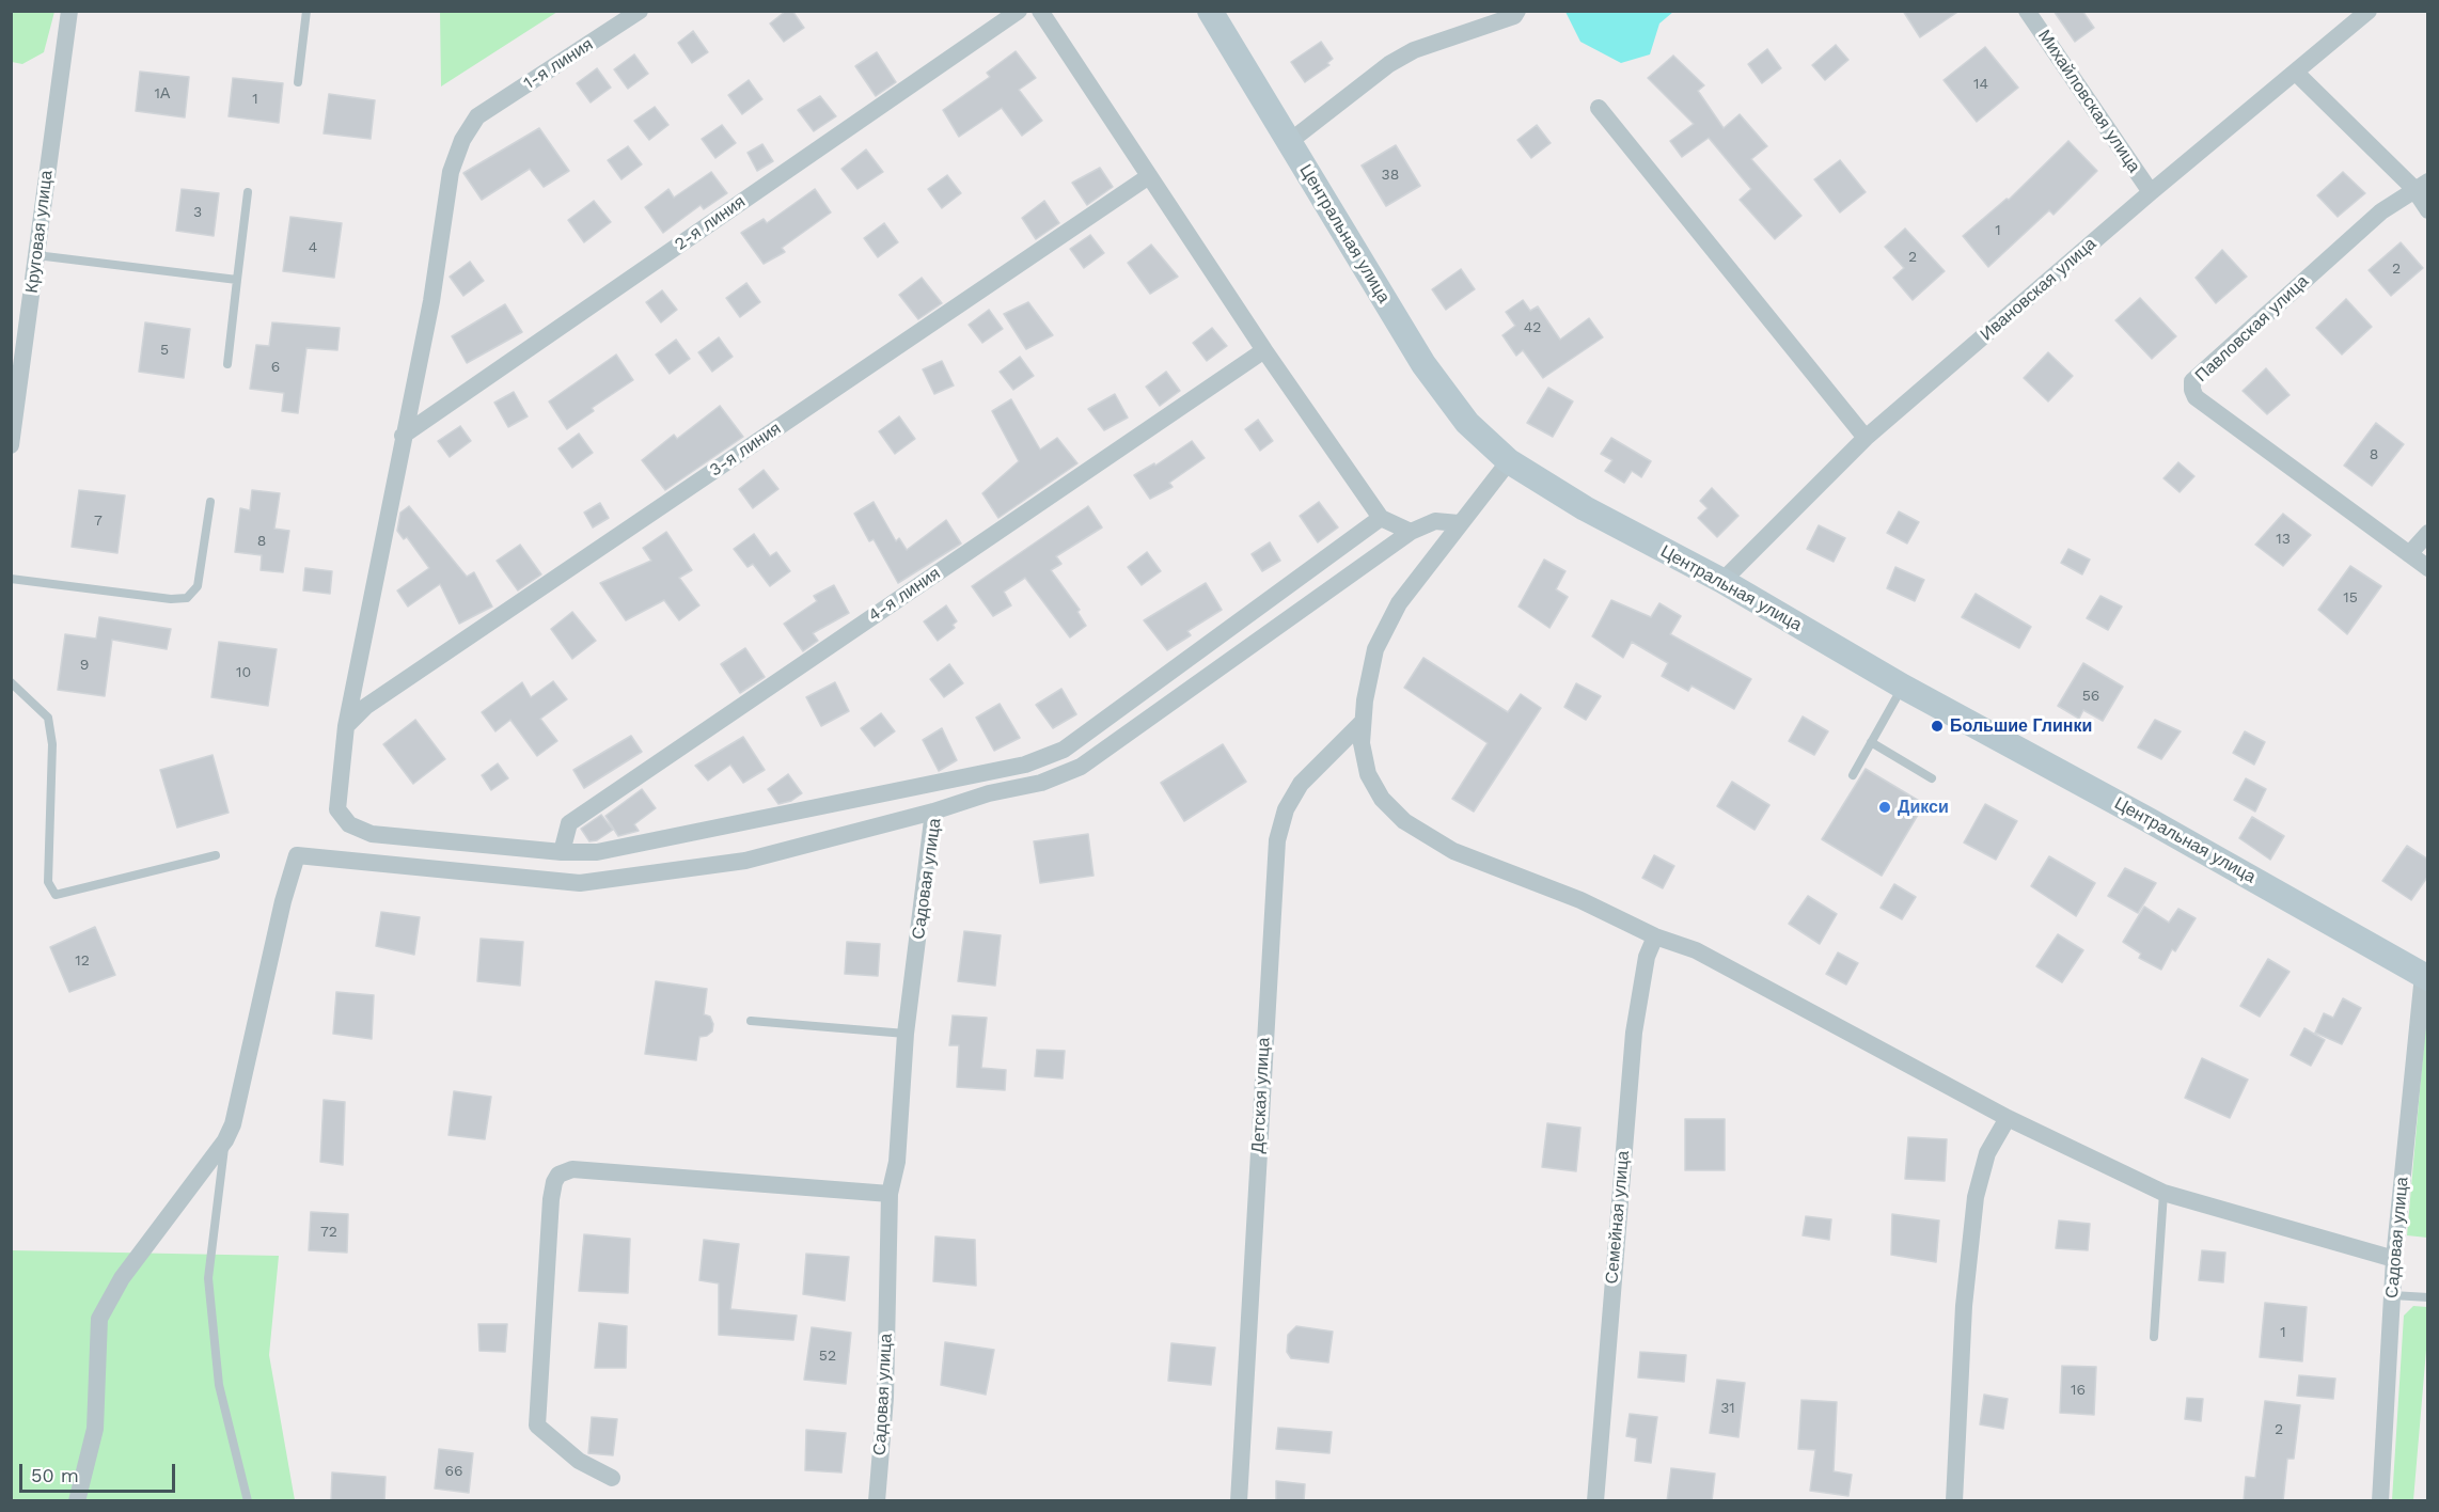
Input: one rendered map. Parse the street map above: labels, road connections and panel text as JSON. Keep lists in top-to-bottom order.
{
  "streets": {
    "main road": ["Центральная улица"],
    "street": [
      "1-я линия",
      "Михайловская улица",
      "2-я линия",
      "Круговая улица",
      "Ивановская улица",
      "Павловская улица",
      "3-я линия",
      "4-я линия",
      "Садовая улица",
      "Детская улица",
      "Семейная улица"
    ]
  },
  "crossings": [
    ["1-я линия", "2-я линия"],
    ["Михайловская улица", "Ивановская улица"],
    ["Центральная улица", "Ивановская улица"],
    ["Центральная улица", "Садовая улица"]
  ],
  "places": ["Большие Глинки", "Дикси"],
  "house_numbers": [
    "14",
    "1А",
    "1",
    "38",
    "3",
    "1",
    "4",
    "2",
    "2",
    "42",
    "5",
    "6",
    "8",
    "7",
    "13",
    "8",
    "15",
    "9",
    "10",
    "56",
    "12",
    "72",
    "1",
    "52",
    "16",
    "31",
    "2",
    "66"
  ],
  "scale_bar": "50 m"
}
